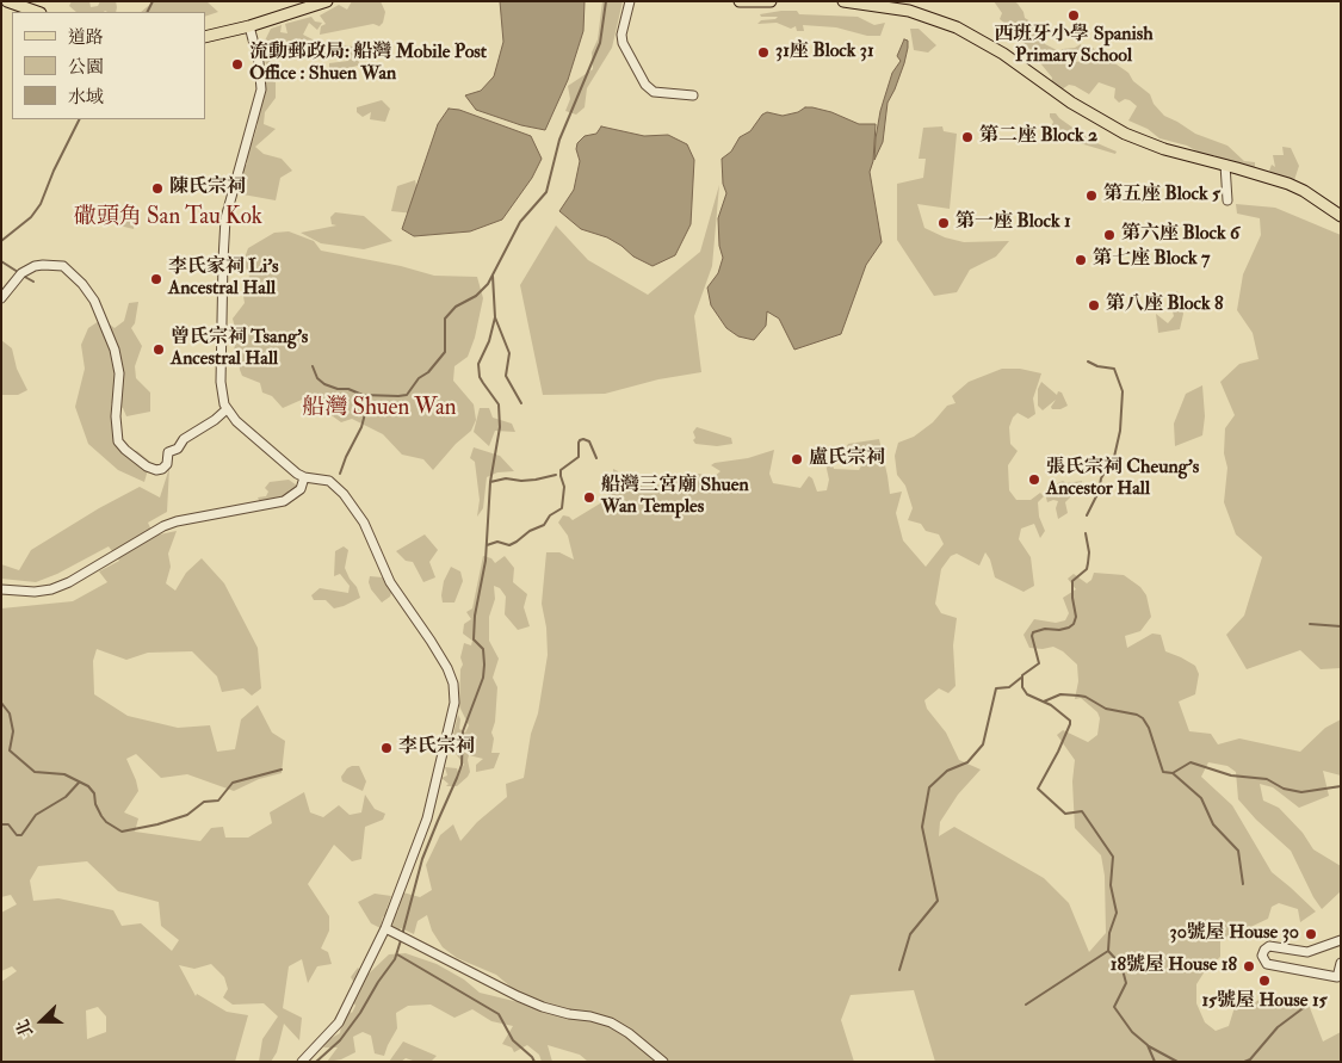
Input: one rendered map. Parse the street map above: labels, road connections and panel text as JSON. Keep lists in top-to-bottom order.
{
  "districts": ["䃟頭角 San Tau Kok", "船灣 Shuen Wan"],
  "places": [
    "西班牙小學 Spanish Primary School",
    "31座 Block 31",
    "流動郵政局: 船灣 Mobile Post Office : Shuen Wan",
    "第二座 Block 2",
    "陳氏宗祠",
    "第五座 Block 5",
    "第一座 Block 1",
    "第六座 Block 6",
    "第七座 Block 7",
    "李氏家祠 Li's Ancestral Hall",
    "第八座 Block 8",
    "曾氏宗祠 Tsang's Ancestral Hall",
    "盧氏宗祠",
    "張氏宗祠 Cheung's Ancestor Hall",
    "船灣三宮廟 Shuen Wan Temples",
    "李氏宗祠",
    "30號屋 House 30",
    "18號屋 House 18",
    "15號屋 House 15"
  ],
  "legend": ["道路", "公園", "水域"],
  "north": "left"
}
